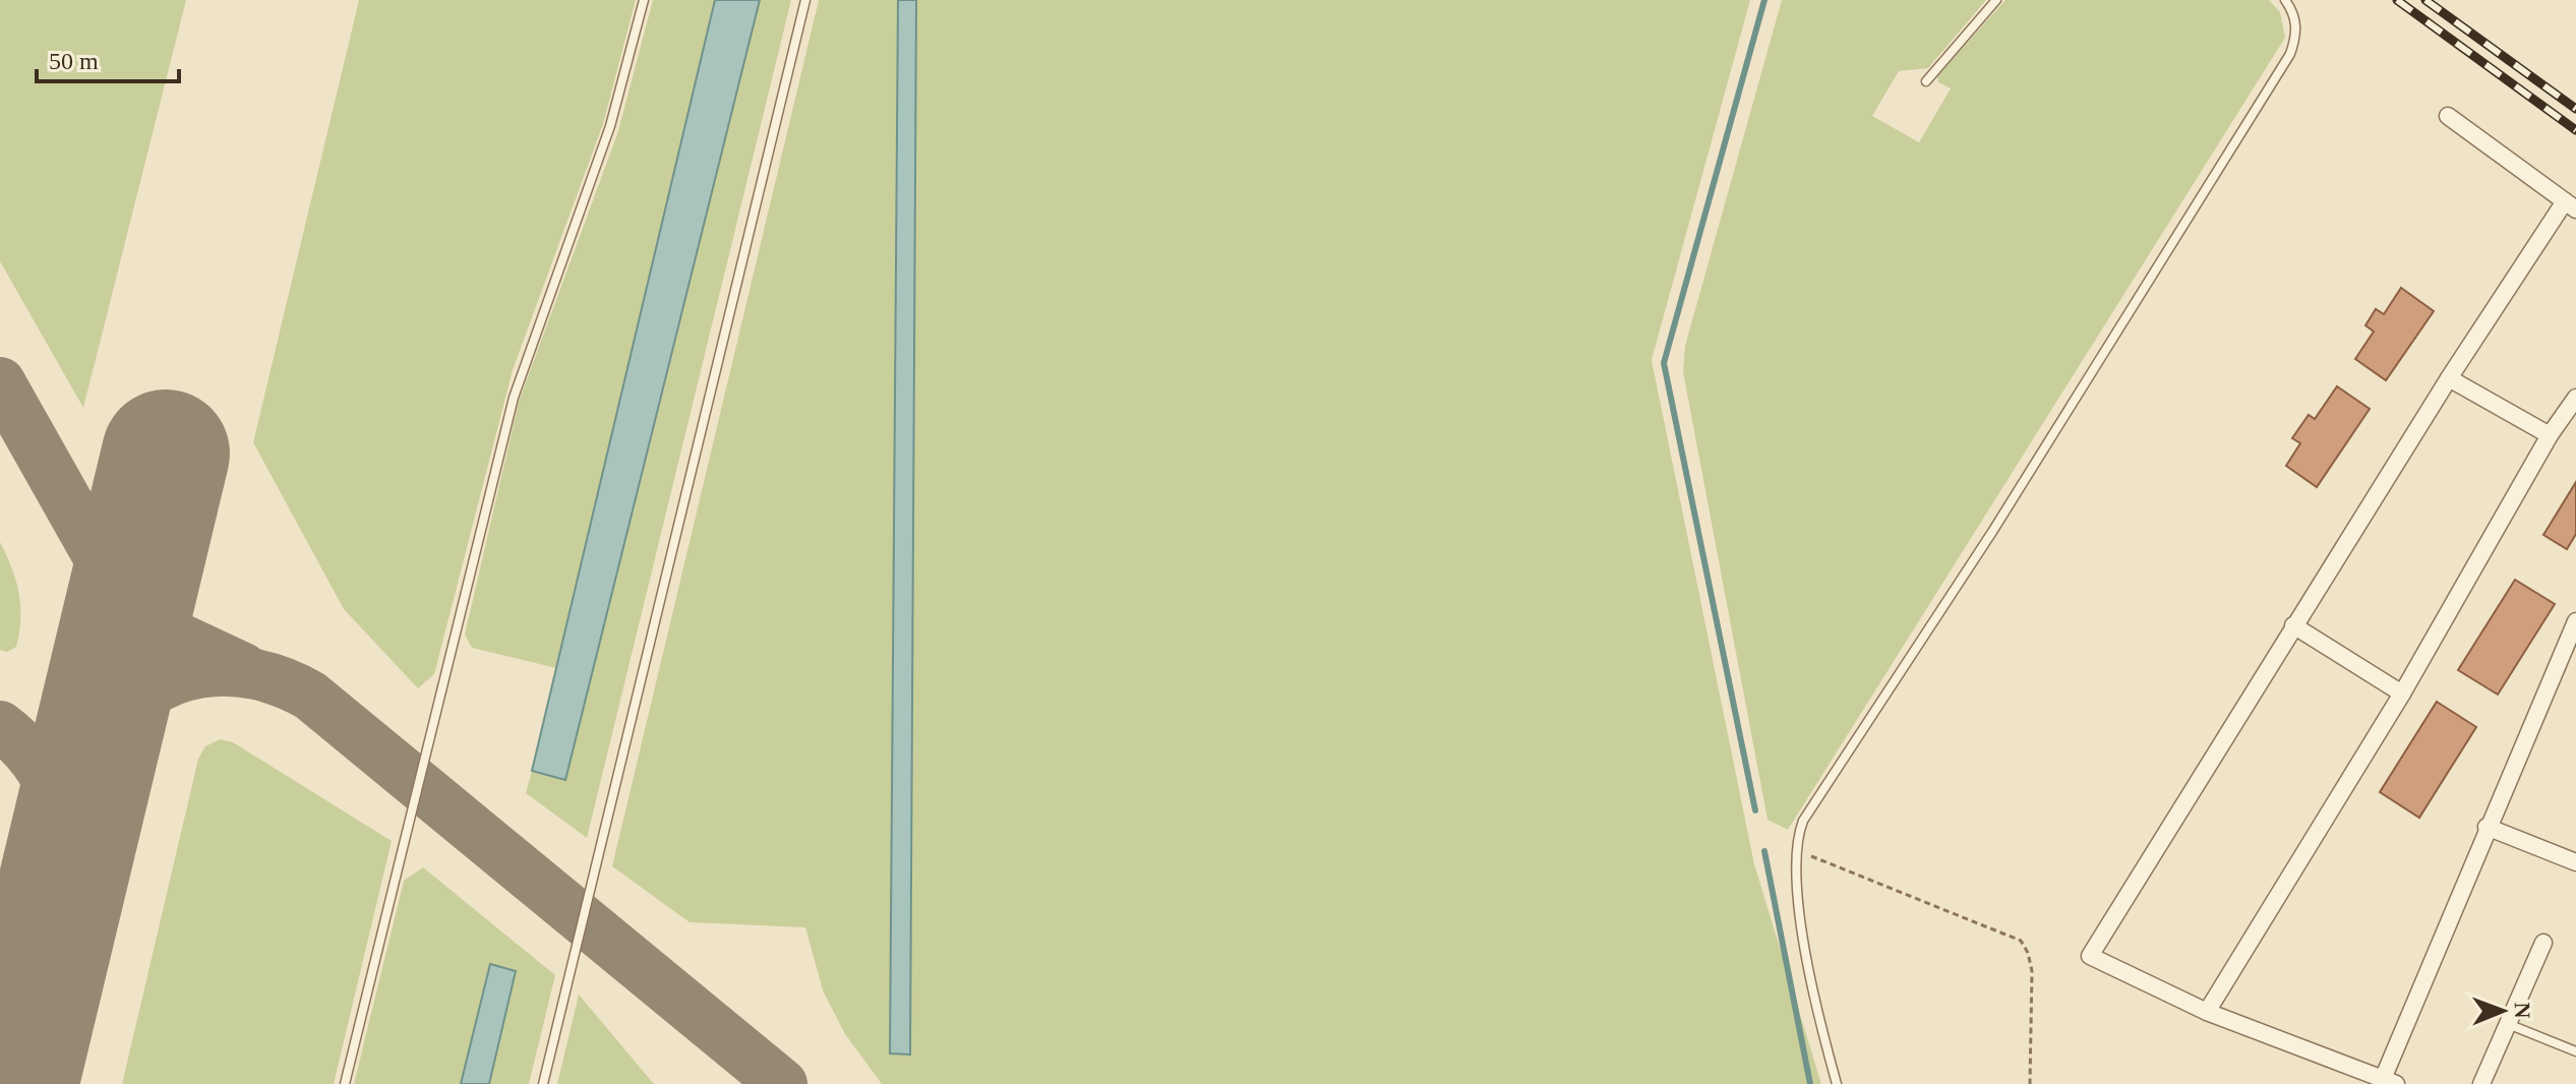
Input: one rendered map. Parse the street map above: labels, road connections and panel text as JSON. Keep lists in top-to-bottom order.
{
  "scale_bar": "50 m",
  "north": "right"
}
